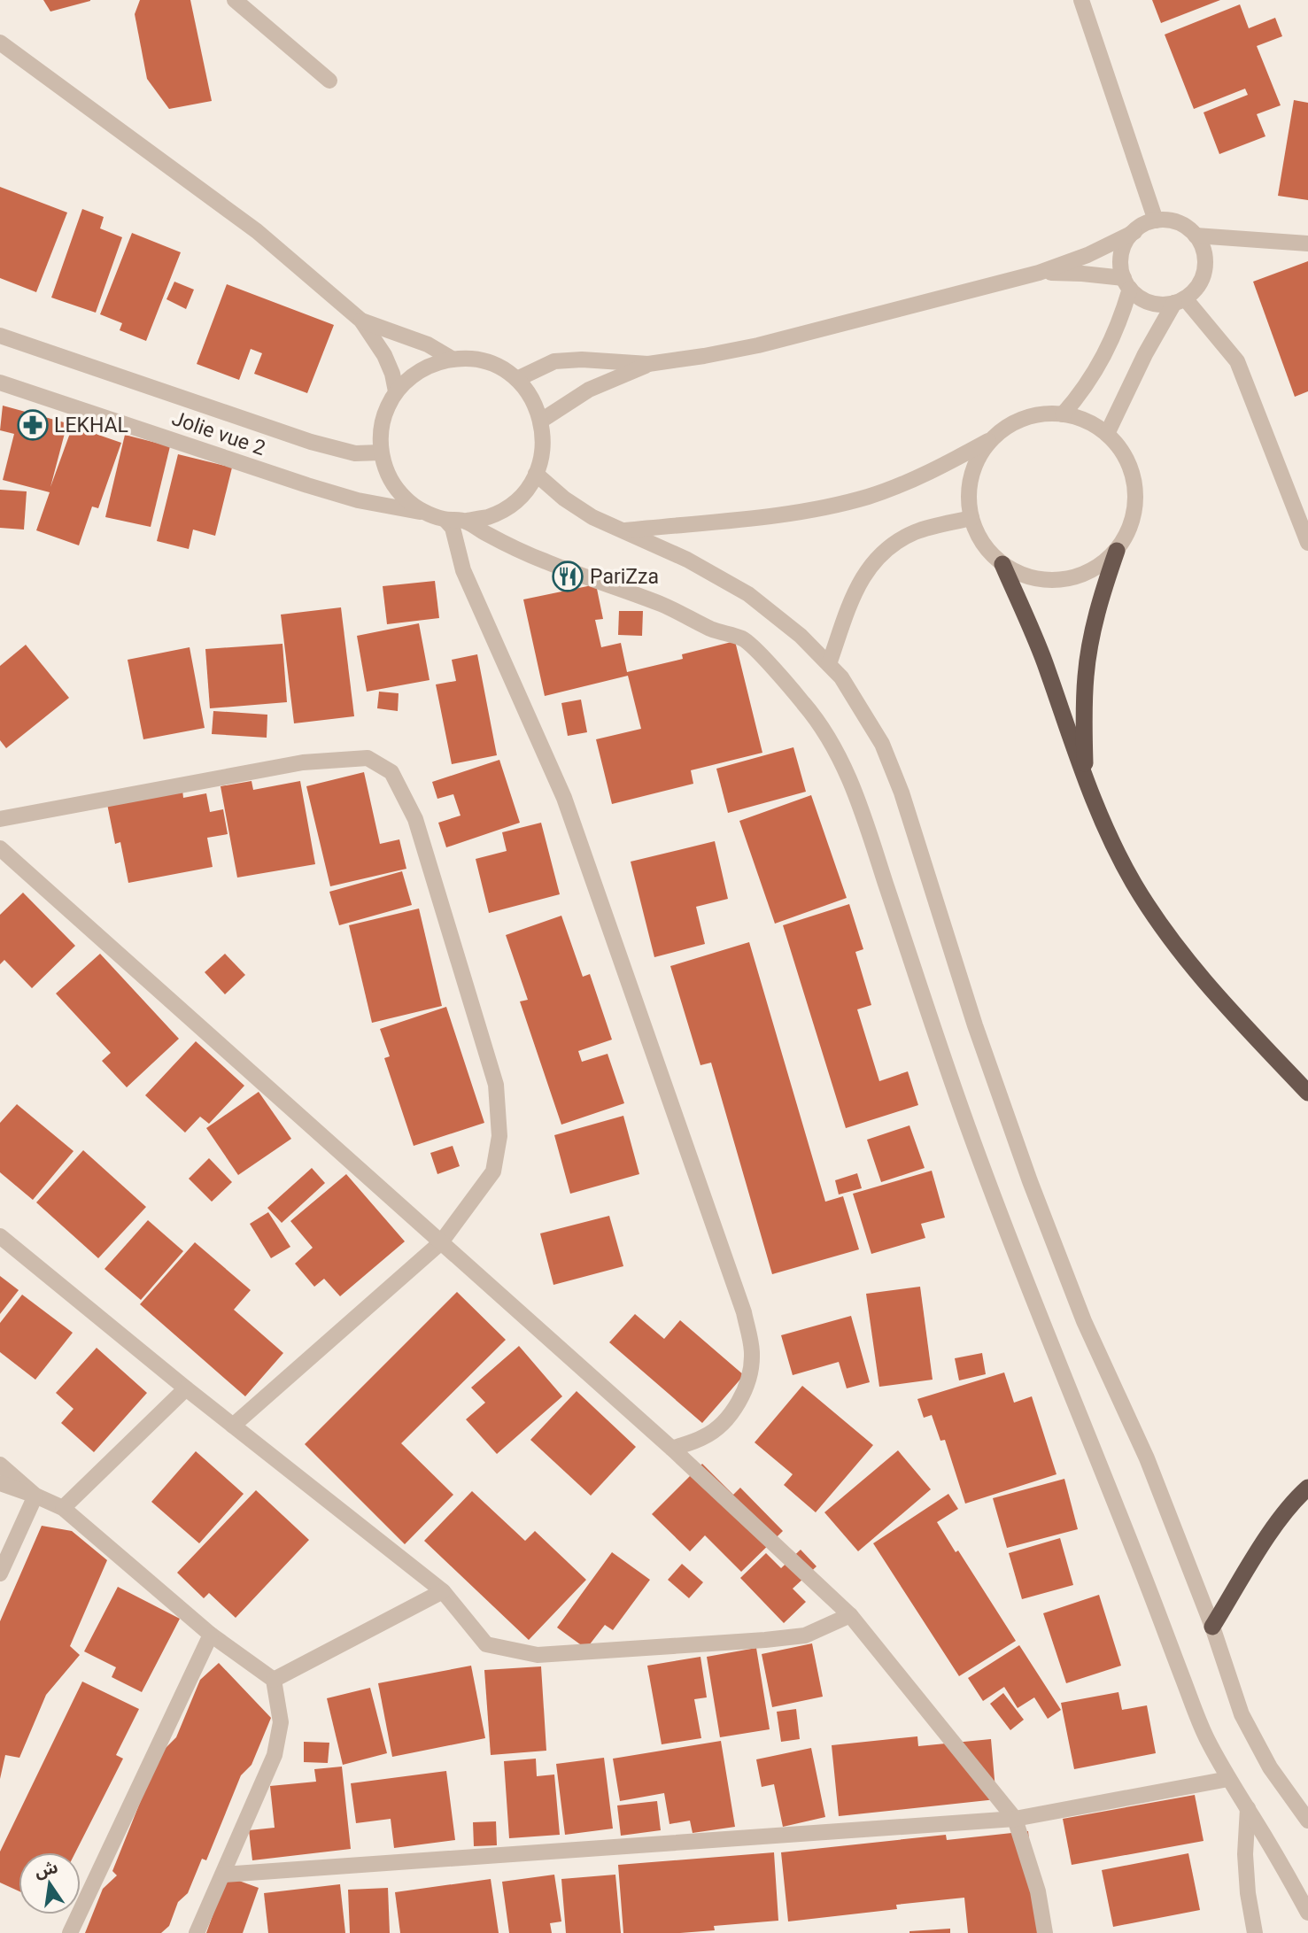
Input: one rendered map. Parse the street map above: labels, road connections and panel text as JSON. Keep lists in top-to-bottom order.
{
  "streets": {
    "street": ["Jolie vue 2"]
  },
  "places": {
    "pharmacy": ["LEKHAL"],
    "restaurant": ["PariZza"]
  },
  "north": "top"
}
